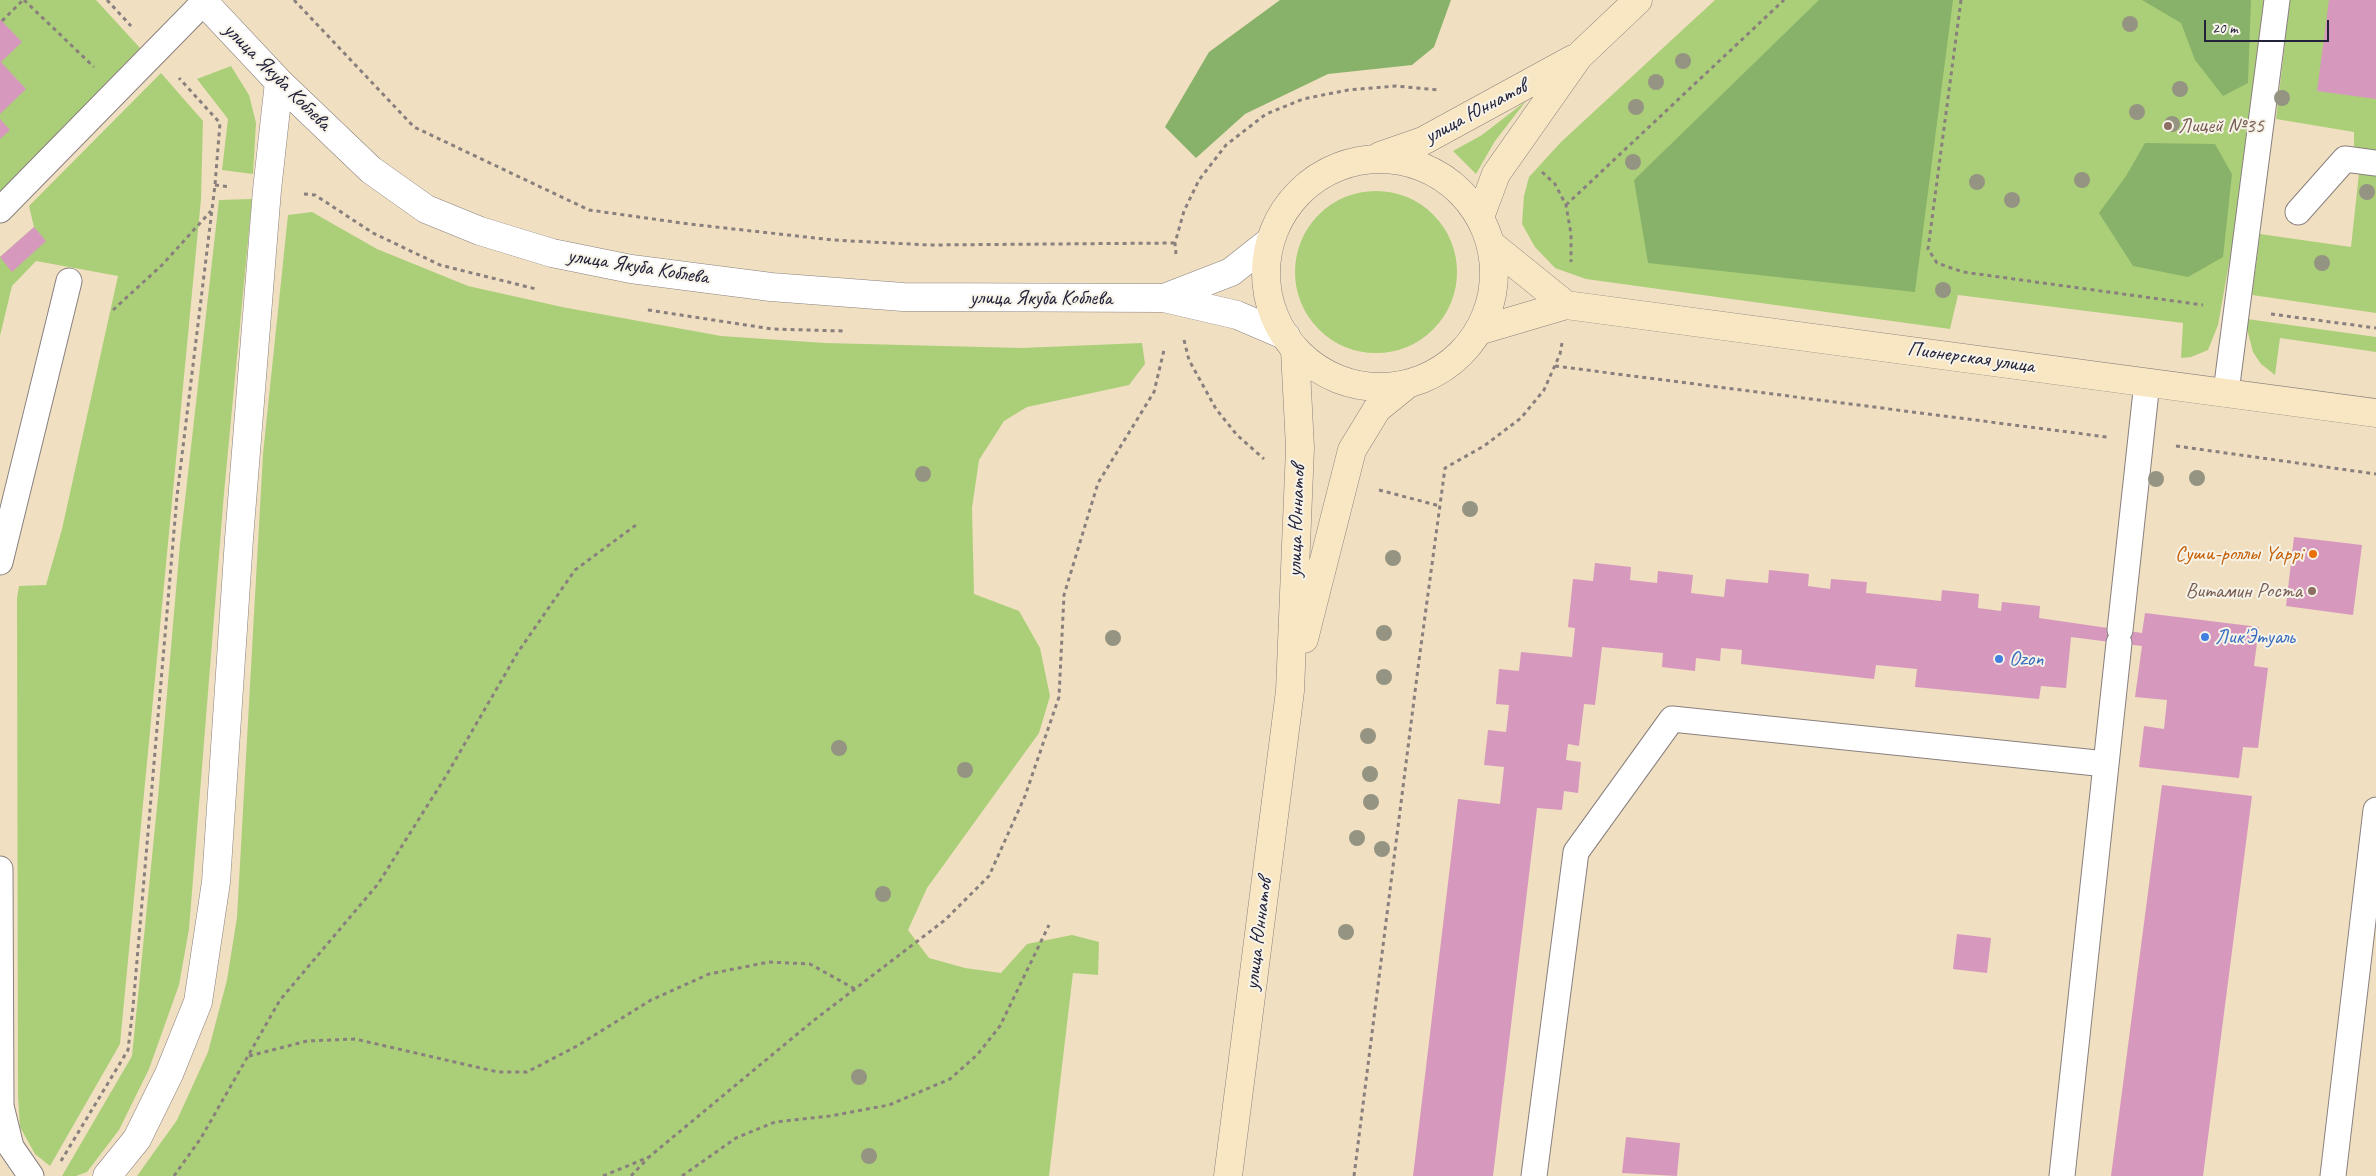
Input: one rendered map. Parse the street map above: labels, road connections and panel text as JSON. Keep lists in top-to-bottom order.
{
  "streets": {
    "main road": ["улица Юннатов", "Пионерская улица"],
    "street": ["улица Якуба Коблева"]
  },
  "crossings": [
    ["улица Якуба Коблева", "улица Юннатов"]
  ],
  "places": [
    "Лицей №35",
    "Суши-роллы Yappi",
    "Витамин Роста",
    "Лик'Этуаль",
    "Ozon"
  ],
  "scale_bar": "20 m"
}
